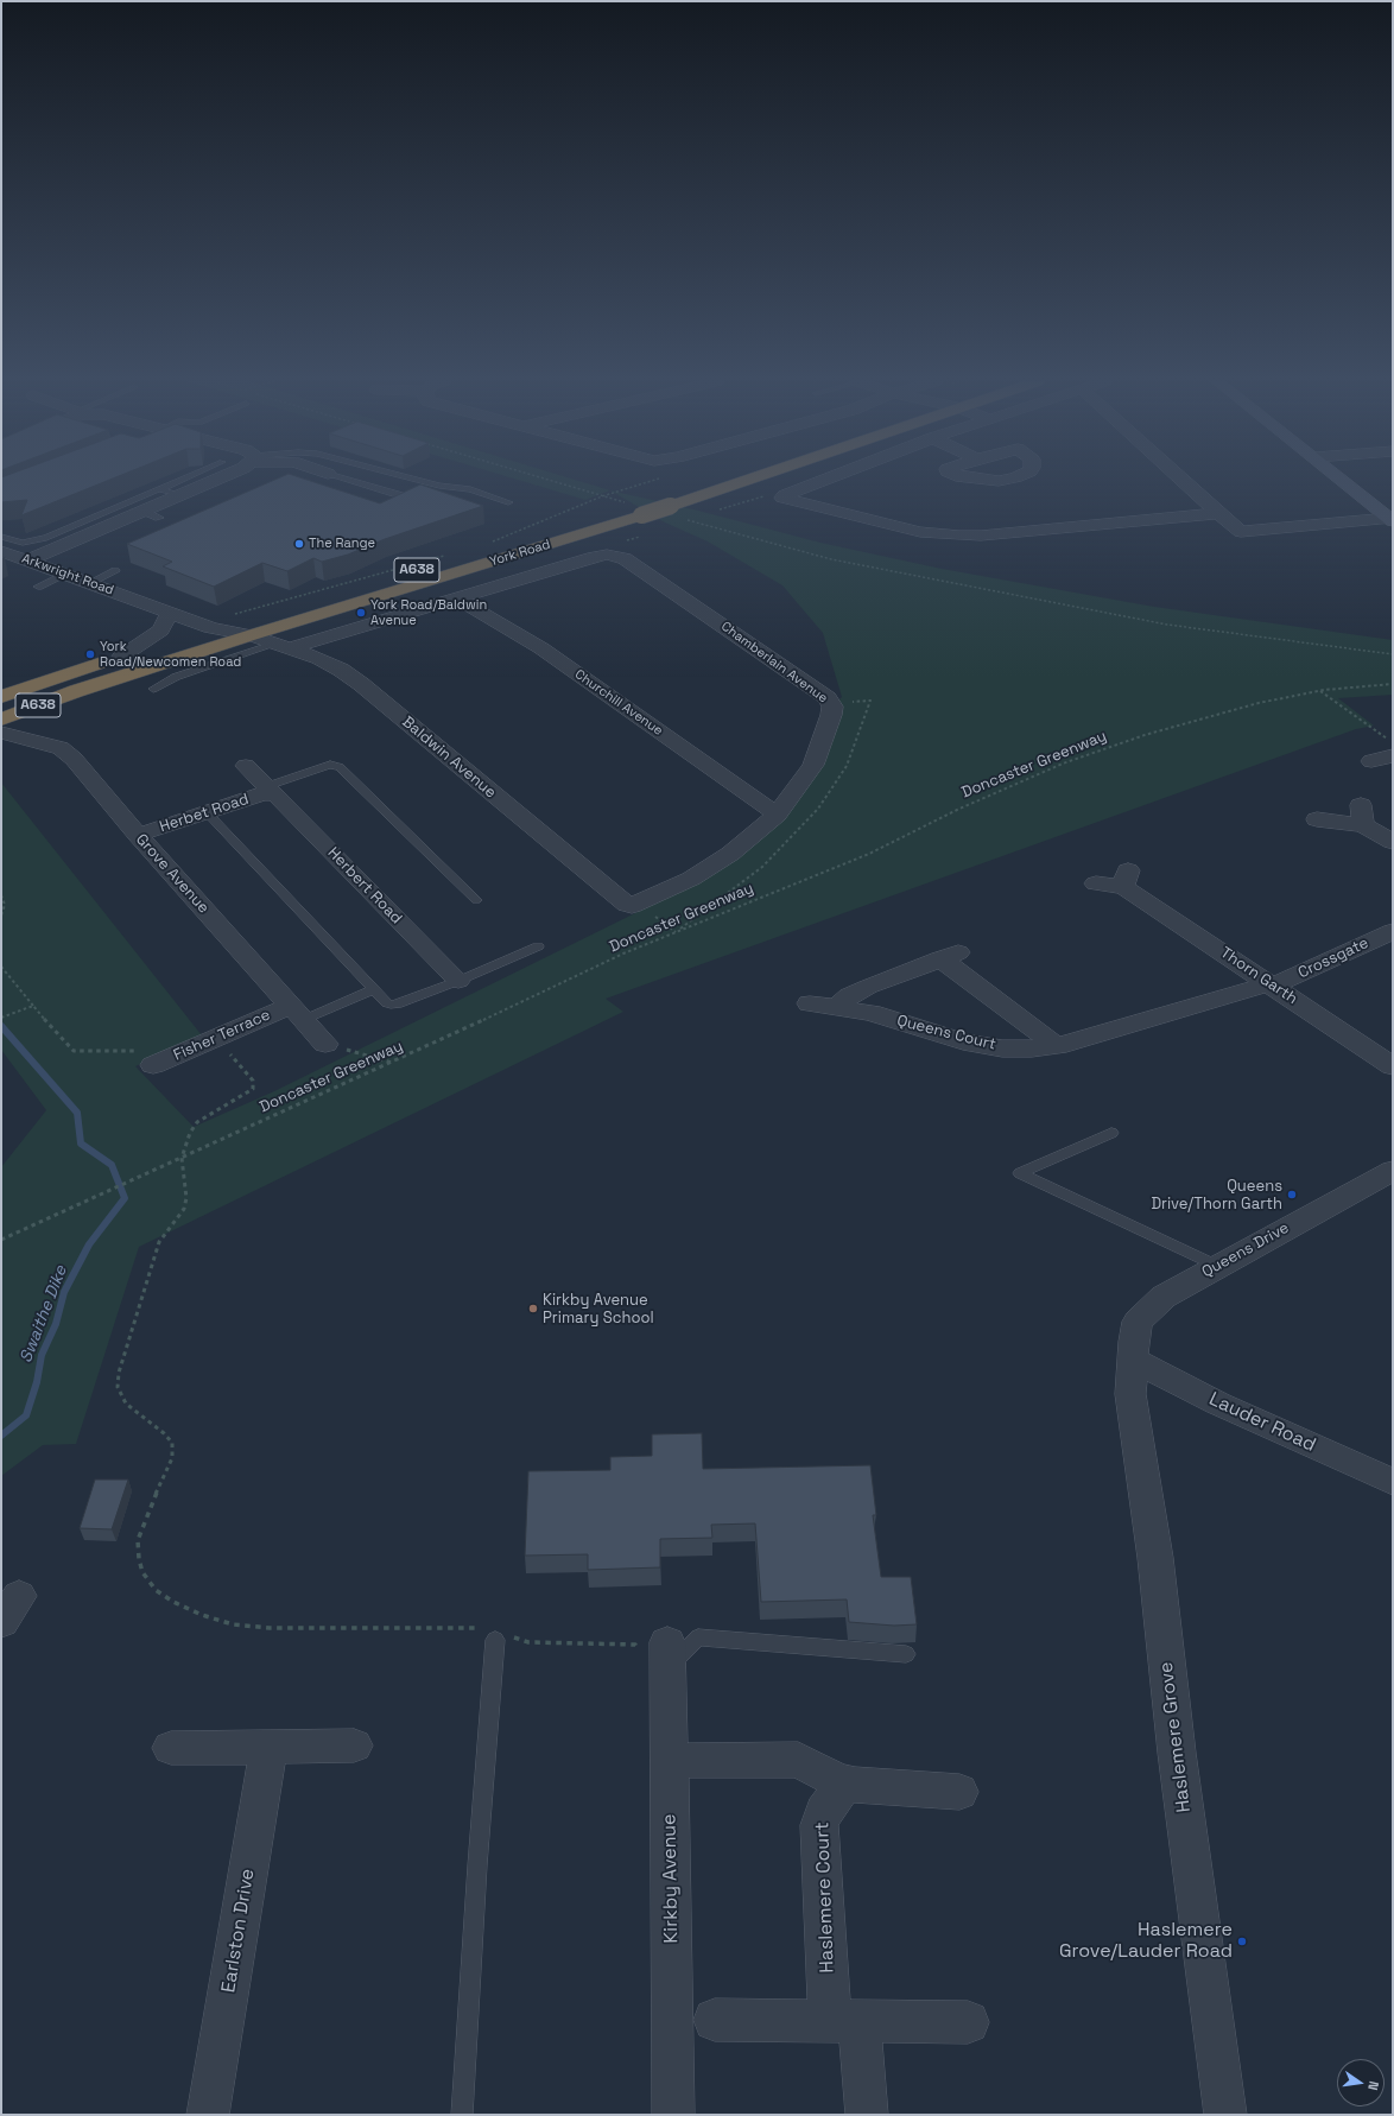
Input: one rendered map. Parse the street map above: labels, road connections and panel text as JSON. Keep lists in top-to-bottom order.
{
  "streets": {
    "highway": ["York Road", "A638"],
    "street": [
      "Arkwright Road",
      "Chamberlain Avenue",
      "Churchill Avenue",
      "Baldwin Avenue",
      "Herbet Road",
      "Grove Avenue",
      "Herbert Road",
      "Crossgate",
      "Thorn Garth",
      "Queens Court",
      "Fisher Terrace",
      "Queens Drive",
      "Lauder Road",
      "Haslemere Grove",
      "Kirkby Avenue",
      "Haslemere Court",
      "Earlston Drive"
    ],
    "path": ["Doncaster Greenway"]
  },
  "crossings": [
    ["York Road", "Baldwin Avenue"],
    ["A638", "Arkwright Road"],
    ["Chamberlain Avenue", "Churchill Avenue"],
    ["Chamberlain Avenue", "Baldwin Avenue"],
    ["Herbet Road", "Grove Avenue"],
    ["Herbet Road", "Herbert Road"],
    ["Grove Avenue", "Fisher Terrace"],
    ["Crossgate", "Thorn Garth"],
    ["Crossgate", "Queens Court"],
    ["Thorn Garth", "Queens Court"],
    ["Queens Drive", "Lauder Road"],
    ["Queens Drive", "Haslemere Grove"],
    ["Lauder Road", "Haslemere Grove"]
  ],
  "water": ["Swaithe Dike"],
  "places": [
    "The Range",
    "York Road/Baldwin Avenue",
    "York Road/Newcomen Road",
    "Queens Drive/Thorn Garth",
    "Kirkby Avenue Primary School",
    "Haslemere Grove/Lauder Road"
  ],
  "north": "right"
}
